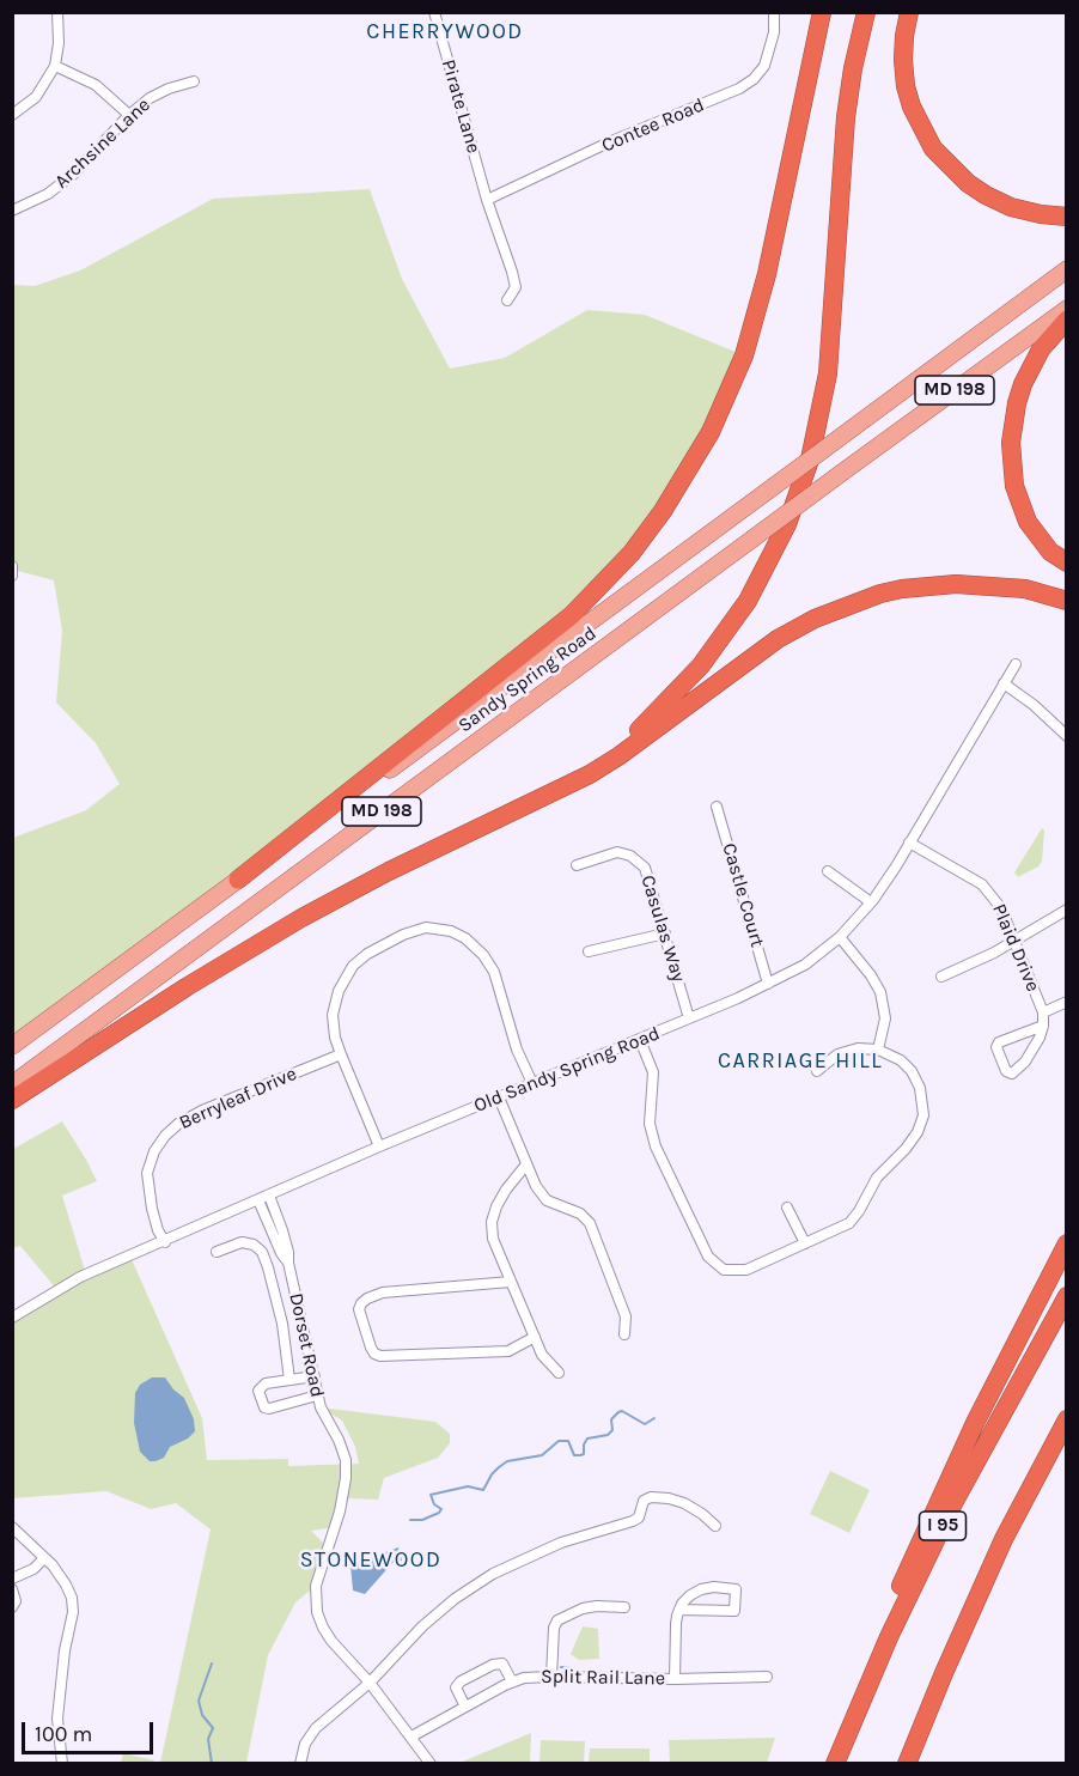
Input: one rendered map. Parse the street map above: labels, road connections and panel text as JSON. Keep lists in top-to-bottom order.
{
  "streets": {
    "highway": ["I 95"],
    "main road": ["MD 198", "Sandy Spring Road"],
    "street": [
      "Pirate Lane",
      "Contee Road",
      "Archsine Lane",
      "Castle Court",
      "Casulas Way",
      "Plaid Drive",
      "Old Sandy Spring Road",
      "Berryleaf Drive",
      "Dorset Road",
      "Split Rail Lane"
    ]
  },
  "crossings": [
    ["Pirate Lane", "Contee Road"],
    ["Castle Court", "Old Sandy Spring Road"],
    ["Casulas Way", "Old Sandy Spring Road"],
    ["Plaid Drive", "Old Sandy Spring Road"],
    ["Old Sandy Spring Road", "Berryleaf Drive"],
    ["Old Sandy Spring Road", "Dorset Road"],
    ["Dorset Road", "Split Rail Lane"]
  ],
  "districts": ["CHERRYWOOD", "CARRIAGE HILL", "STONEWOOD"],
  "scale_bar": "100 m"
}
